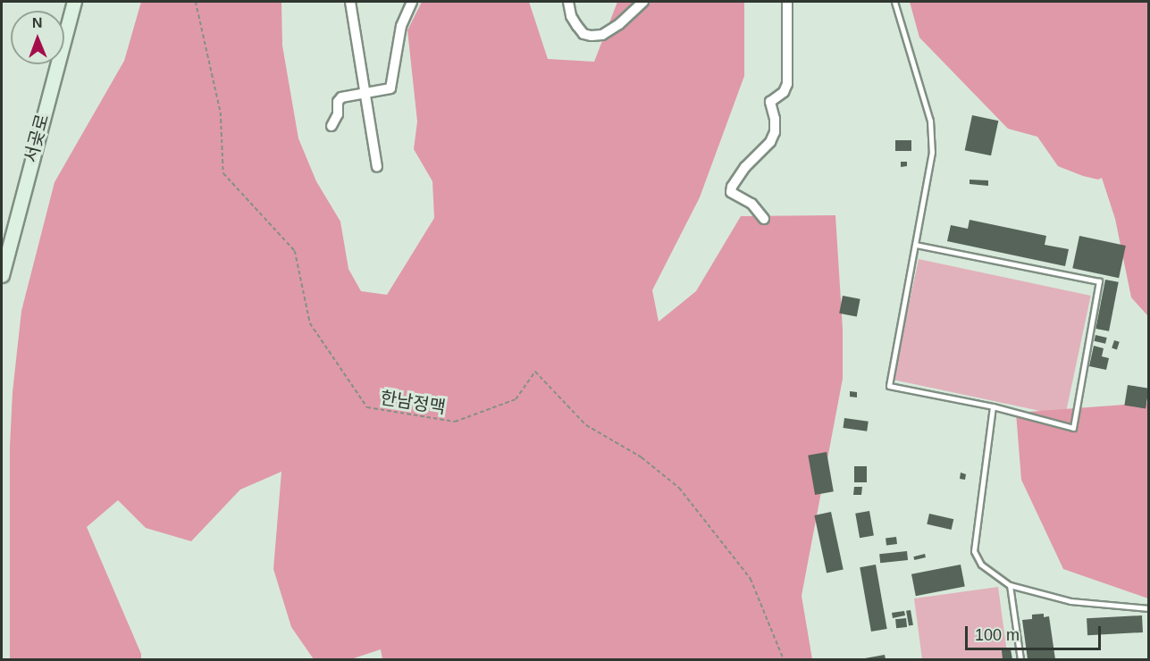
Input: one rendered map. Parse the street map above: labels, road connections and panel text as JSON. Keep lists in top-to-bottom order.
{
  "streets": {
    "main road": ["서곶로"],
    "path": ["한남정맥"]
  },
  "scale_bar": "100 m",
  "north": "top"
}
